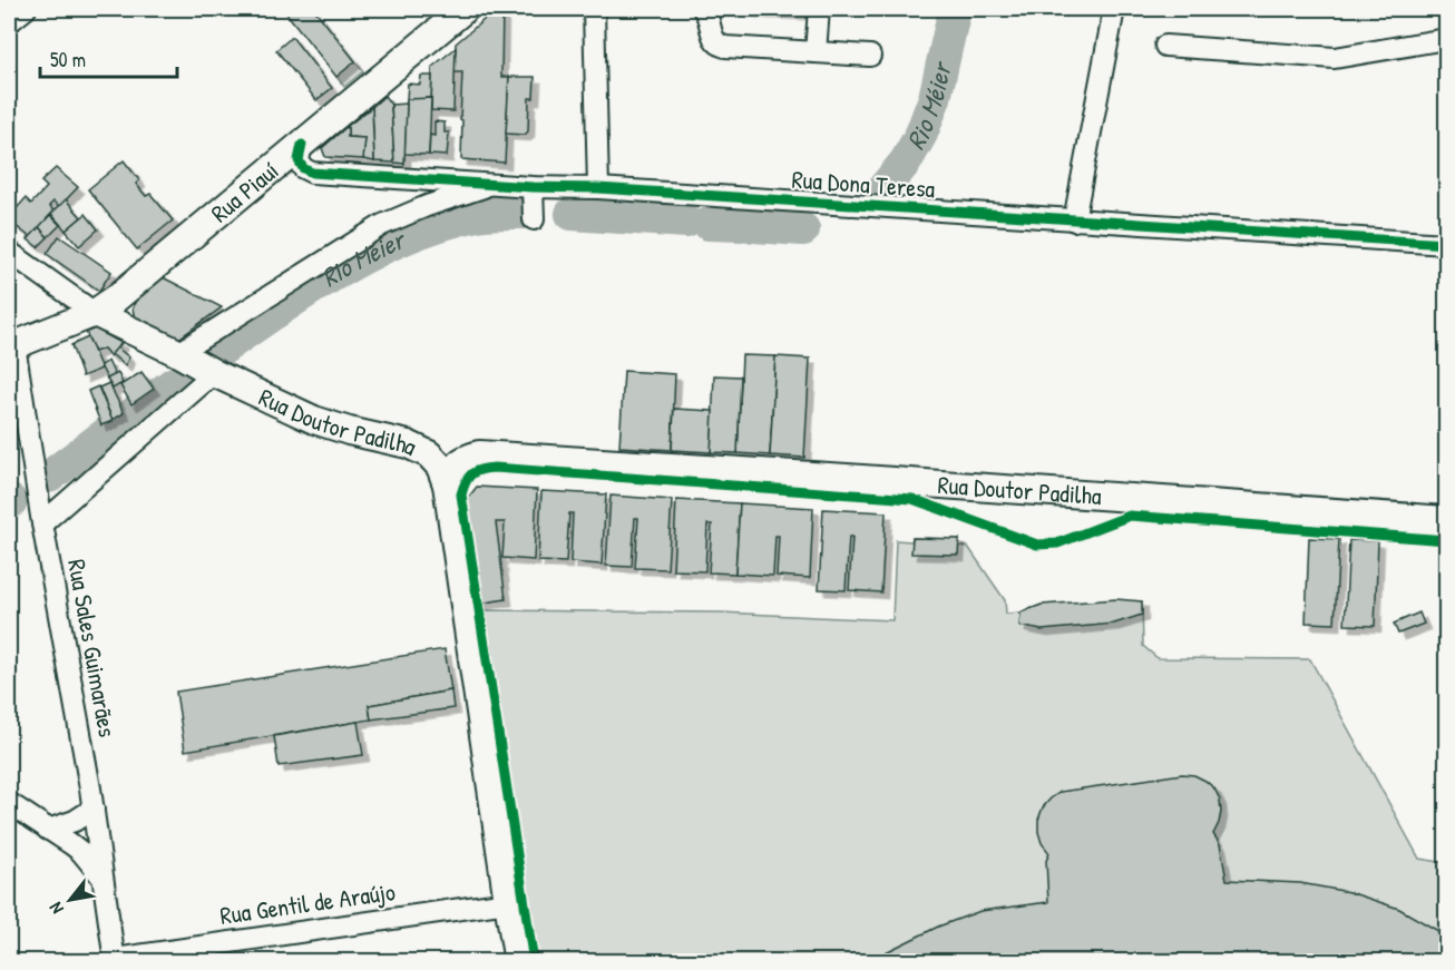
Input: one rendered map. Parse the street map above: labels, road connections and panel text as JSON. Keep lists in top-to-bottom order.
{
  "streets": {
    "street": [
      "Rua Dona Teresa",
      "Rua Piauí",
      "Rua Doutor Padilha",
      "Rua Sales Guimarães",
      "Rua Gentil de Araújo"
    ]
  },
  "crossings": [
    ["Rua Dona Teresa", "Rua Piauí"],
    ["Rua Piauí", "Rua Doutor Padilha"],
    ["Rua Piauí", "Rua Sales Guimarães"],
    ["Rua Sales Guimarães", "Rua Gentil de Araújo"]
  ],
  "water": ["Rio Méier"],
  "scale_bar": "50 m",
  "north": "bottom left"
}
